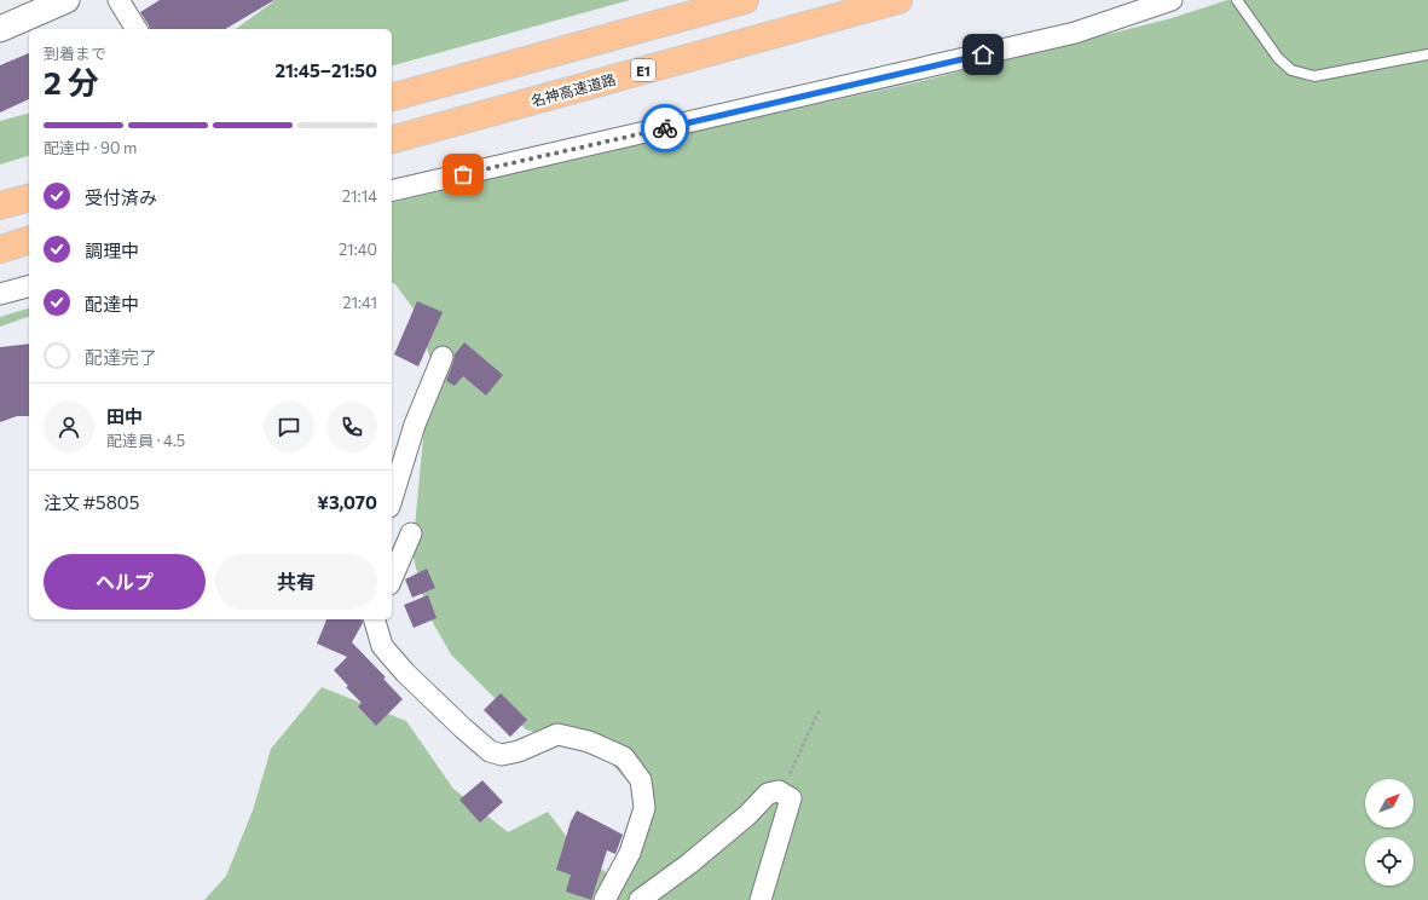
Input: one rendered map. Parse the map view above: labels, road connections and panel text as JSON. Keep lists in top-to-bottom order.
{
  "streets": {
    "highway": ["E1", "名神高速道路"]
  },
  "north": "top right",
  "page": {
    "heading": ["2 分", "到着まで", "21:45–21:50"],
    "panel": [
      "田中",
      "配達員 · 4.5",
      "注文 #5805",
      "¥3,070"
    ],
    "bar": "配達中 · 90 m",
    "list": [
      ["受付済み", "21:14"],
      ["調理中", "21:40"],
      ["配達中", "21:41"],
      "配達完了"
    ],
    "buttons": ["ヘルプ", "共有"]
  }
}
